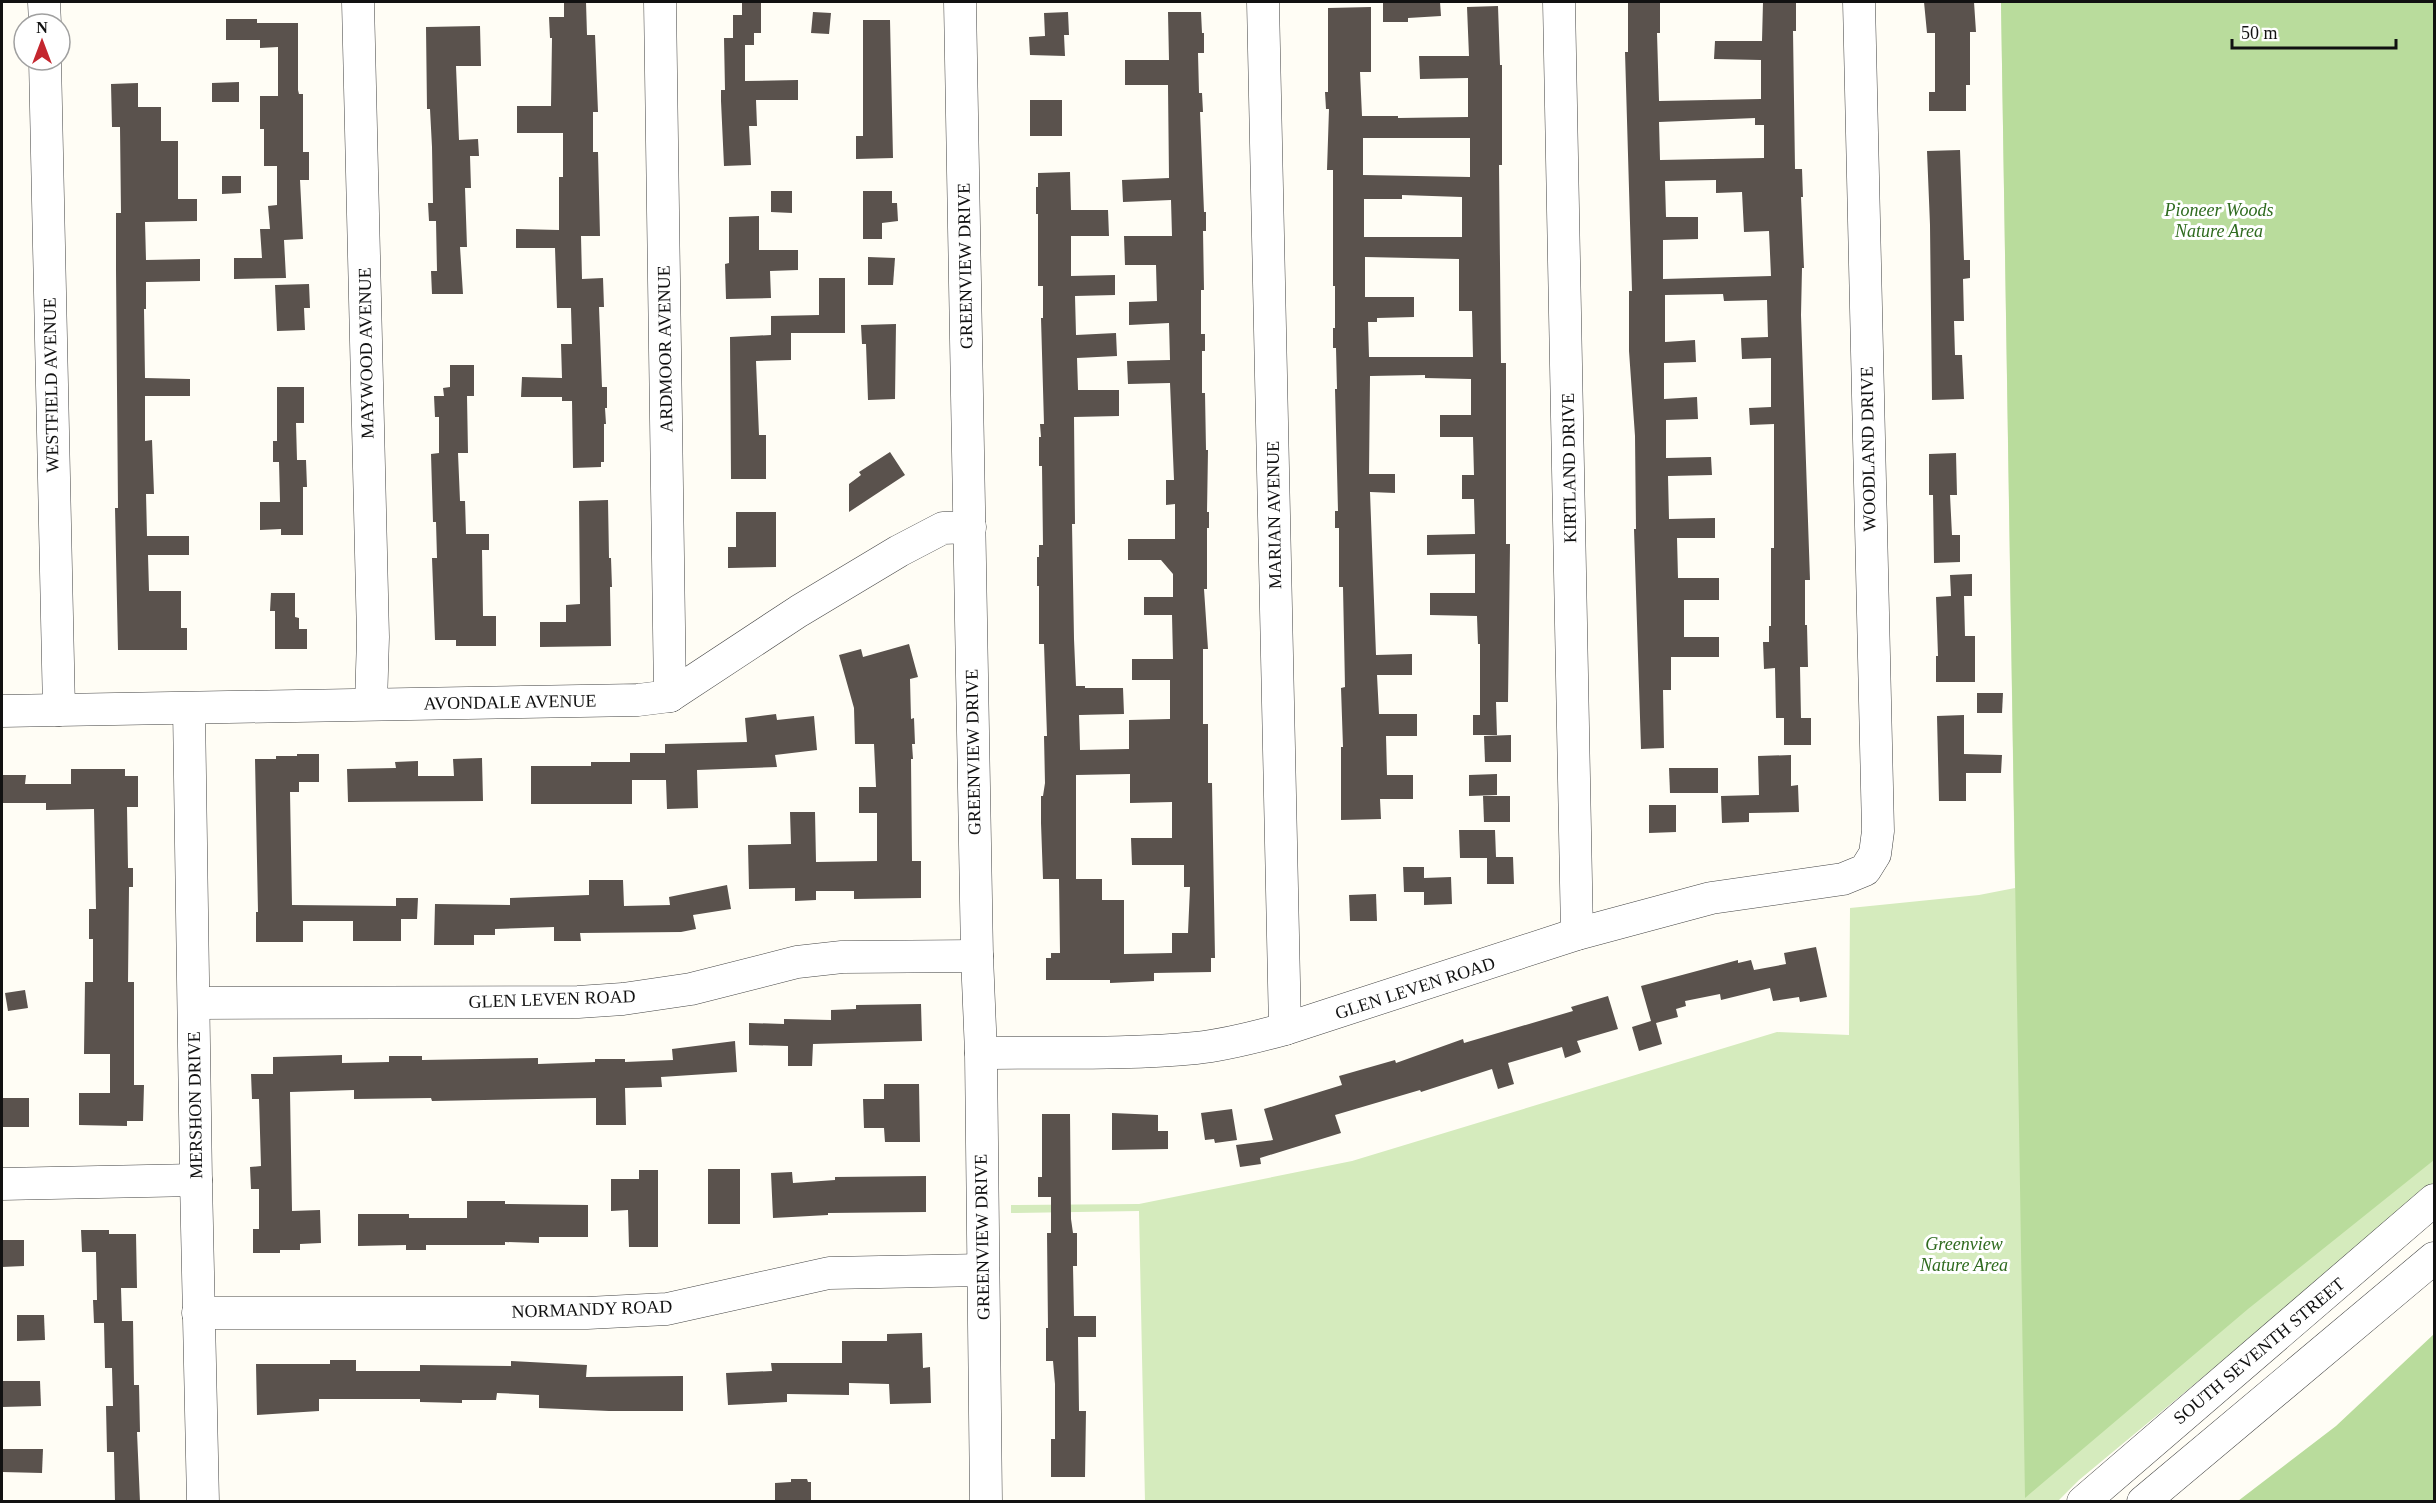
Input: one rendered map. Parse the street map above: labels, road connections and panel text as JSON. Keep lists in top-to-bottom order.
{
  "streets": {
    "street": [
      "GREENVIEW DRIVE",
      "ARDMOOR AVENUE",
      "MAYWOOD AVENUE",
      "WESTFIELD AVENUE",
      "WOODLAND DRIVE",
      "KIRTLAND DRIVE",
      "MARIAN AVENUE",
      "AVONDALE AVENUE",
      "GLEN LEVEN ROAD",
      "MERSHON DRIVE",
      "NORMANDY ROAD",
      "SOUTH SEVENTH STREET"
    ]
  },
  "crossings": [
    ["GREENVIEW DRIVE", "AVONDALE AVENUE"],
    ["GREENVIEW DRIVE", "GLEN LEVEN ROAD"],
    ["GREENVIEW DRIVE", "NORMANDY ROAD"],
    ["ARDMOOR AVENUE", "AVONDALE AVENUE"],
    ["MAYWOOD AVENUE", "AVONDALE AVENUE"],
    ["WESTFIELD AVENUE", "AVONDALE AVENUE"],
    ["WOODLAND DRIVE", "GLEN LEVEN ROAD"],
    ["KIRTLAND DRIVE", "GLEN LEVEN ROAD"],
    ["MARIAN AVENUE", "GLEN LEVEN ROAD"],
    ["AVONDALE AVENUE", "MERSHON DRIVE"],
    ["GLEN LEVEN ROAD", "MERSHON DRIVE"],
    ["MERSHON DRIVE", "NORMANDY ROAD"]
  ],
  "parks": ["Pioneer Woods Nature Area", "Greenview Nature Area"],
  "scale_bar": "50 m",
  "north": "top"
}
